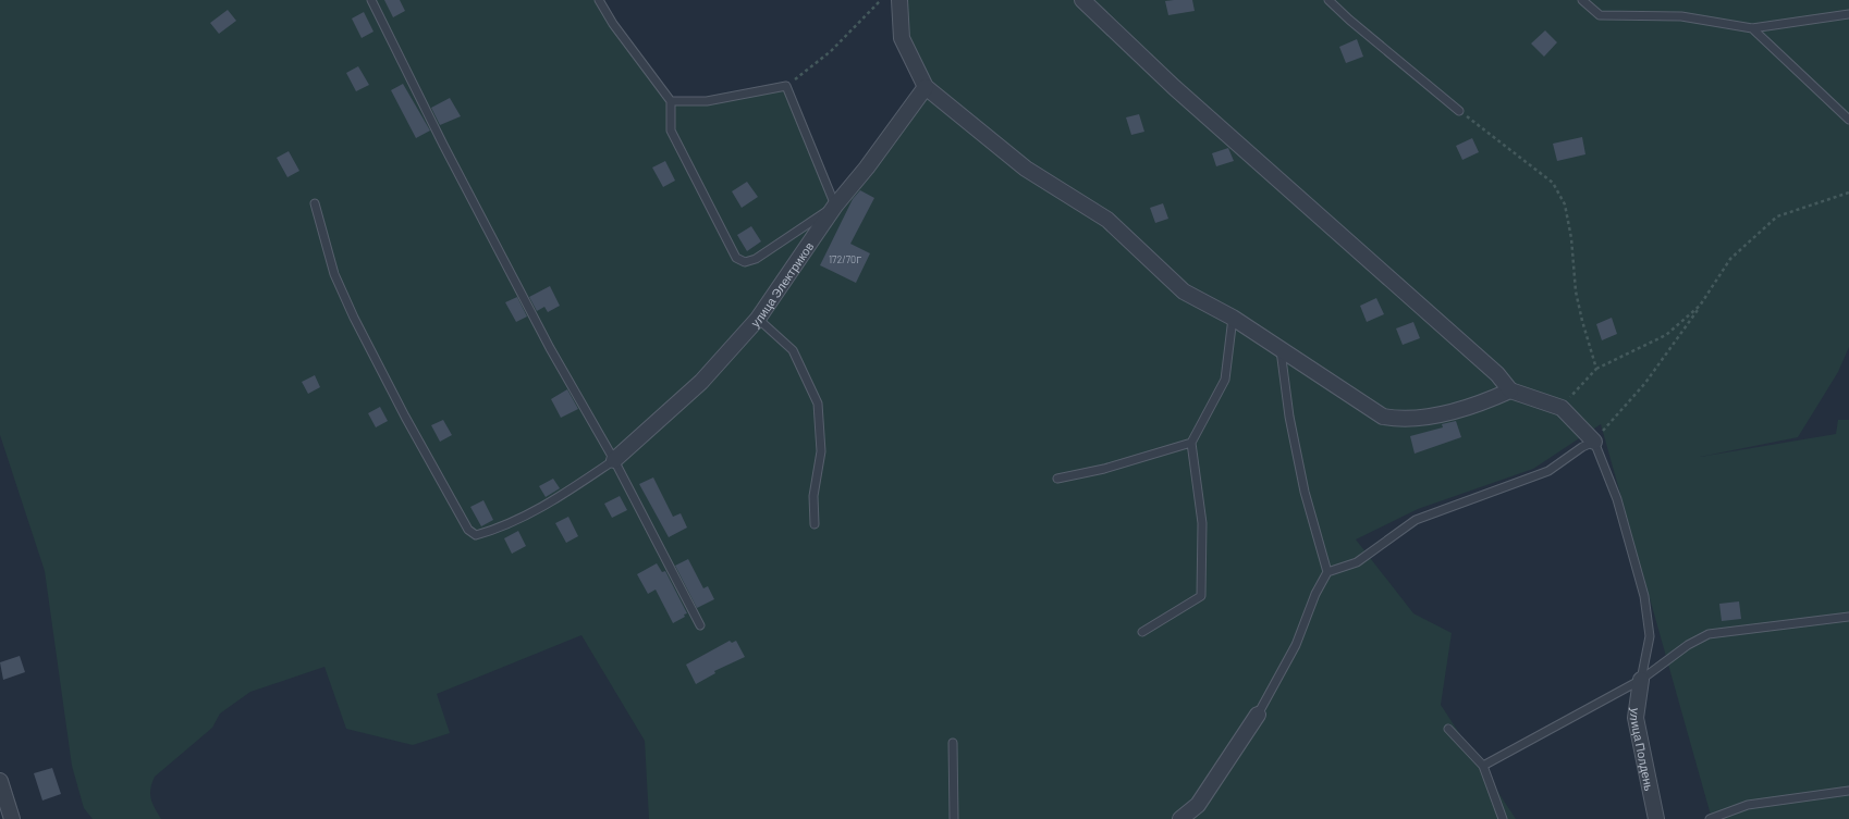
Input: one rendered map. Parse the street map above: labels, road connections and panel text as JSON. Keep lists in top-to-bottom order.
{
  "streets": {
    "street": ["улица Электриков", "улица Полдень"]
  },
  "house_numbers": ["172/70Г"]
}
